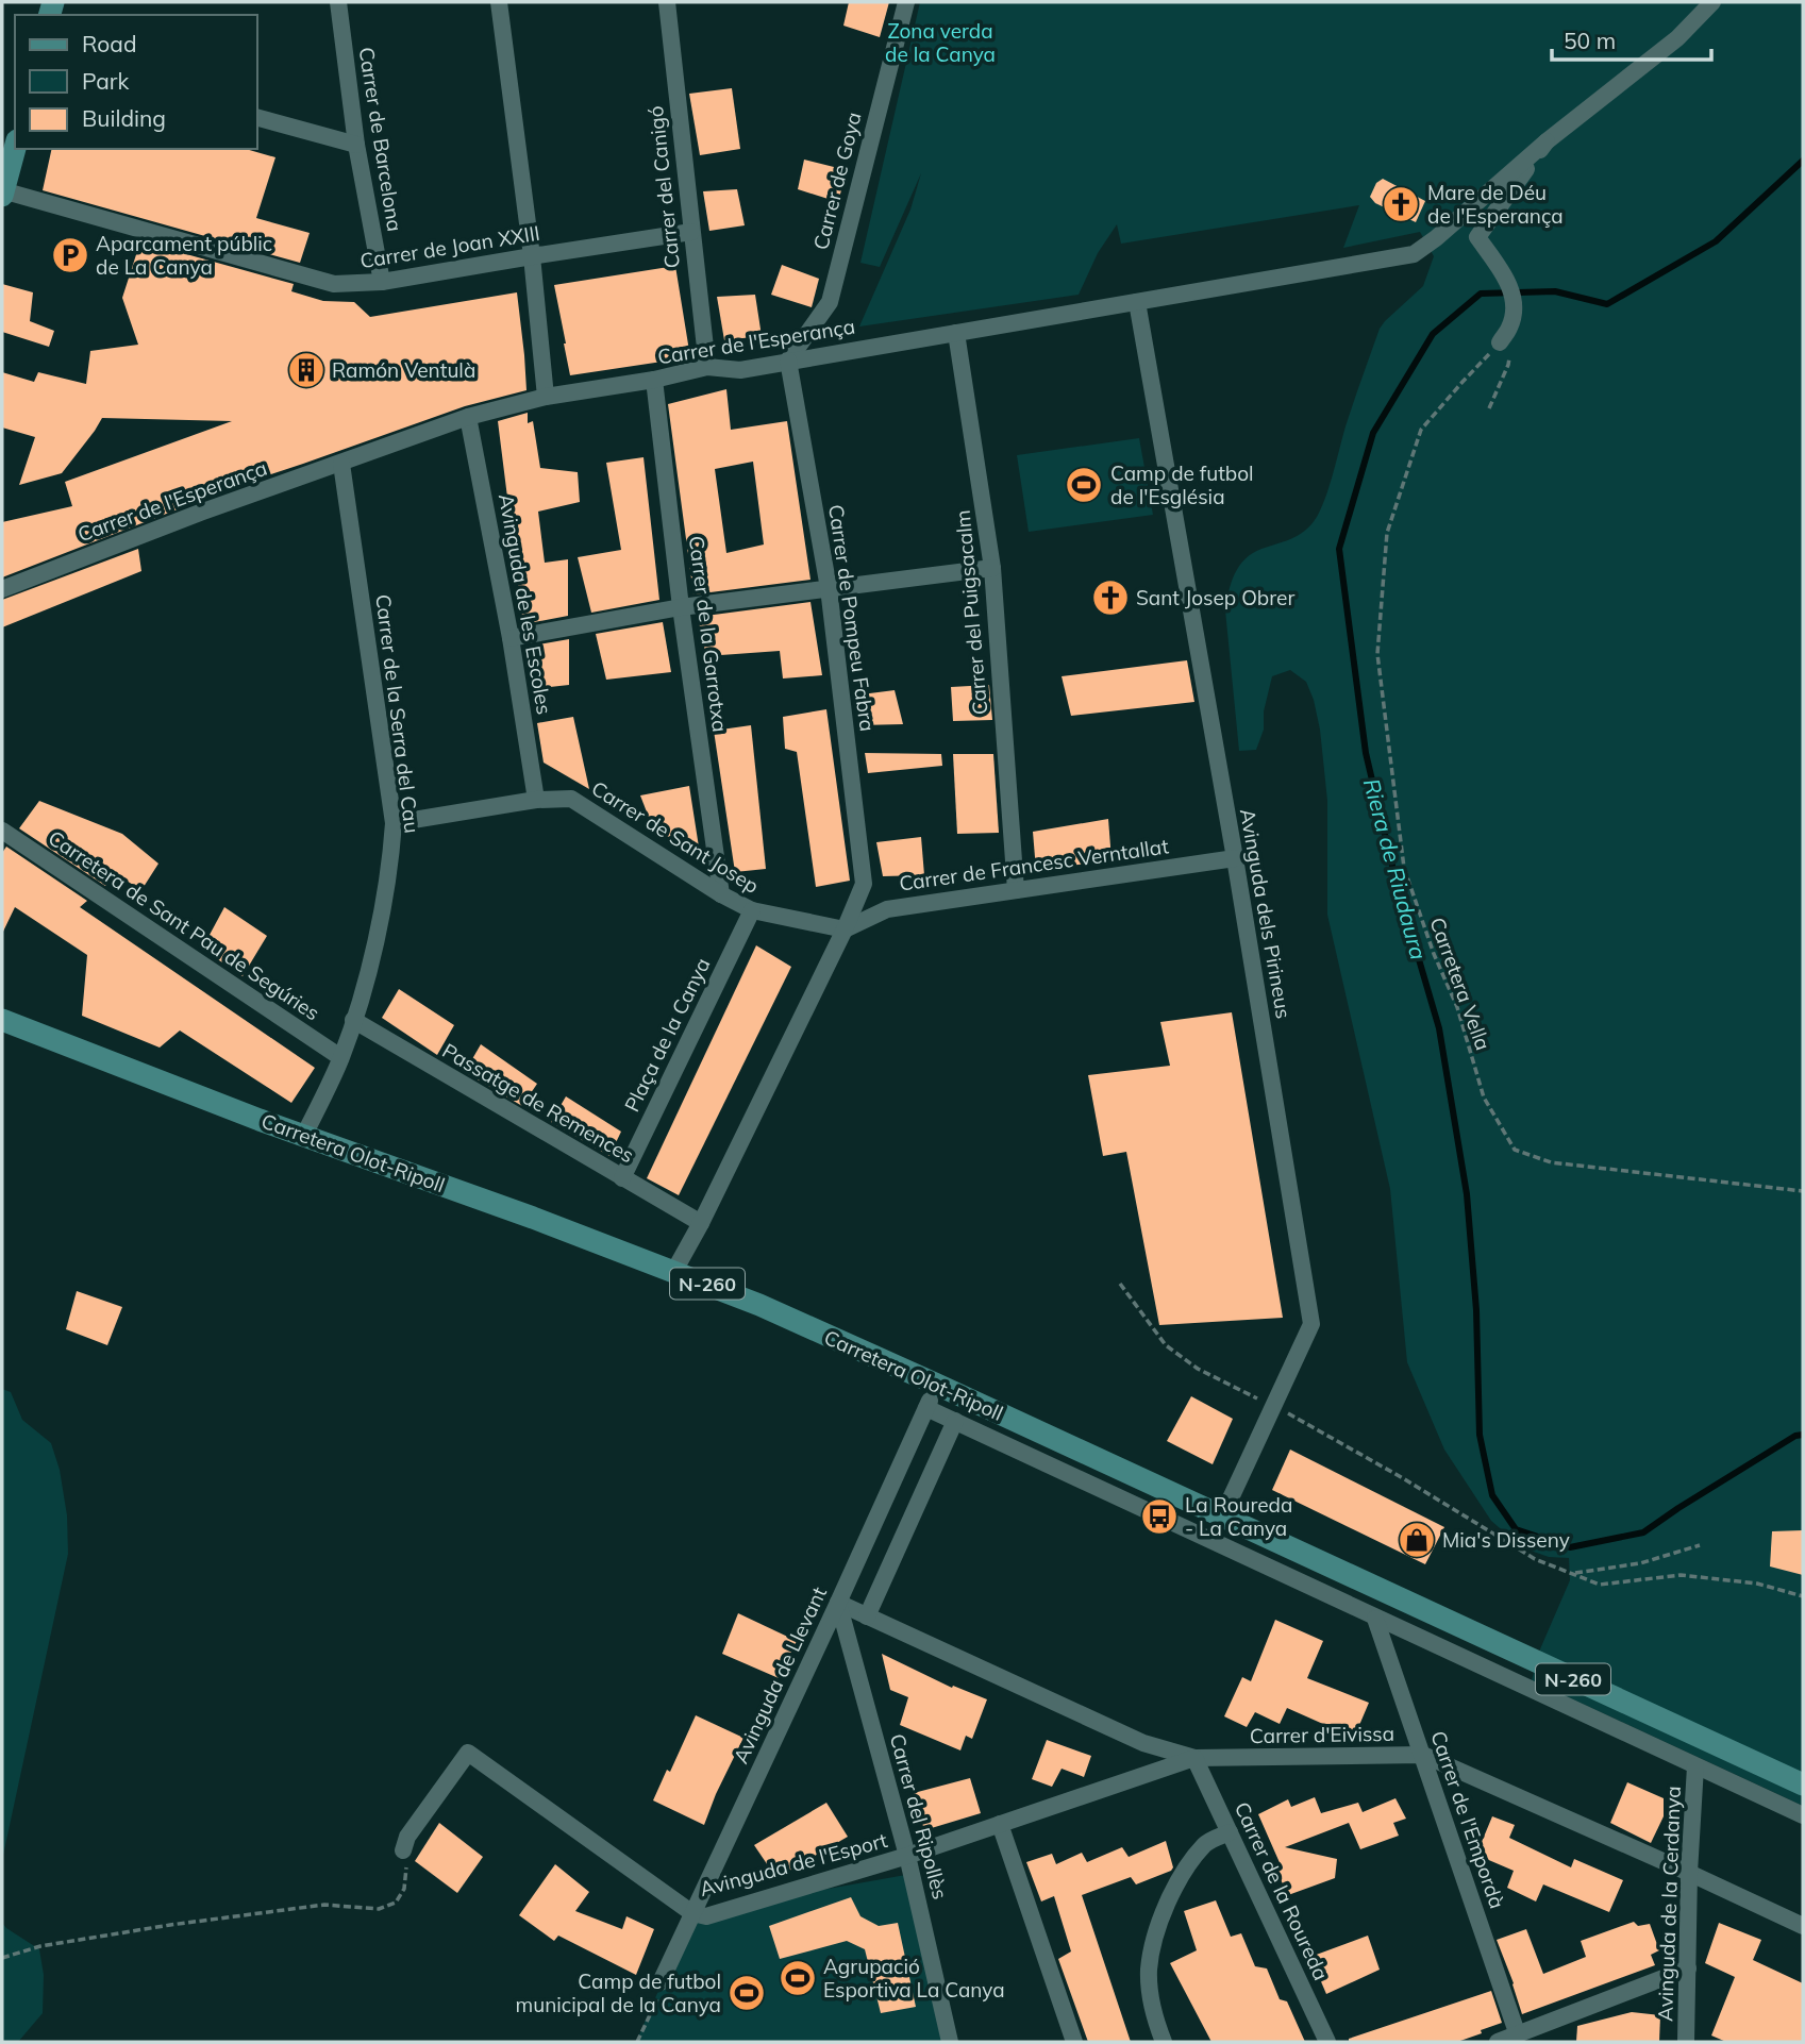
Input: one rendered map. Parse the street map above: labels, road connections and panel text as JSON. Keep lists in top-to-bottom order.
{
  "streets": {
    "main road": ["Carretera Olot-Ripoll", "N-260"],
    "street": [
      "Carrer de Barcelona",
      "Carrer de Goya",
      "Carrer del Canigó",
      "Carrer de Joan XXIII",
      "Carrer de l'Esperança",
      "Avinguda de les Escoles",
      "Carrer del Puigsacalm",
      "Carrer de Pompeu Fabra",
      "Carrer de la Garrotxa",
      "Carrer de la Serra del Cau",
      "Carrer de Sant Josep",
      "Carrer de Francesc Verntallat",
      "Avinguda dels Pirineus",
      "Carretera de Sant Pau de Segúries",
      "Plaça de la Canya",
      "Passatge de Remences",
      "Avinguda de Llevant",
      "Carrer d'Eivissa",
      "Carrer del Ripollès",
      "Carrer de l'Empordà",
      "Avinguda de l'Esport",
      "Carrer de la Roureda",
      "Avinguda de la Cerdanya"
    ],
    "path": ["Carretera Vella"]
  },
  "crossings": [
    ["Carrer de Barcelona", "Carrer de Joan XXIII"],
    ["Carrer de Goya", "Carrer de l'Esperança"],
    ["Carrer de Goya", "Carrer de Pompeu Fabra"],
    ["Carrer del Canigó", "Carrer de Joan XXIII"],
    ["Carrer del Canigó", "Carrer de l'Esperança"],
    ["Carrer de l'Esperança", "Avinguda de les Escoles"],
    ["Carrer de l'Esperança", "Carrer del Puigsacalm"],
    ["Carrer de l'Esperança", "Carrer de Pompeu Fabra"],
    ["Carrer de l'Esperança", "Carrer de la Garrotxa"],
    ["Carrer de l'Esperança", "Carrer de la Serra del Cau"],
    ["Carrer de l'Esperança", "Avinguda dels Pirineus"],
    ["Avinguda de les Escoles", "Carrer de Sant Josep"],
    ["Carrer del Puigsacalm", "Carrer de Francesc Verntallat"],
    ["Carrer de Pompeu Fabra", "Carrer de Sant Josep"],
    ["Carrer de Pompeu Fabra", "Carrer de Francesc Verntallat"],
    ["Carrer de la Garrotxa", "Carrer de Sant Josep"],
    ["Carrer de la Serra del Cau", "Carrer de Sant Josep"],
    ["Carrer de la Serra del Cau", "Carretera de Sant Pau de Segúries"],
    ["Carrer de la Serra del Cau", "Passatge de Remences"],
    ["Carrer de la Serra del Cau", "Carretera Olot-Ripoll"],
    ["Carrer de Sant Josep", "Carrer de Francesc Verntallat"],
    ["Carrer de Sant Josep", "Plaça de la Canya"],
    ["Carrer de Francesc Verntallat", "Avinguda dels Pirineus"],
    ["Avinguda dels Pirineus", "Carretera Olot-Ripoll"],
    ["Plaça de la Canya", "Passatge de Remences"],
    ["Carretera Olot-Ripoll", "Avinguda de Llevant"],
    ["Avinguda de Llevant", "Carrer d'Eivissa"],
    ["Avinguda de Llevant", "Carrer del Ripollès"],
    ["Avinguda de Llevant", "Avinguda de l'Esport"],
    ["Carrer d'Eivissa", "Carrer del Ripollès"],
    ["Carrer d'Eivissa", "Carrer de l'Empordà"],
    ["Carrer d'Eivissa", "Avinguda de l'Esport"],
    ["Carrer d'Eivissa", "Carrer de la Roureda"],
    ["Carrer d'Eivissa", "Avinguda de la Cerdanya"],
    ["Carrer del Ripollès", "Avinguda de l'Esport"],
    ["Avinguda de l'Esport", "Carrer de la Roureda"]
  ],
  "water": ["Riera de Riudaura"],
  "parks": ["Zona verda de la Canya"],
  "places": {
    "church": ["Mare de Déu de l'Esperança", "Sant Josep Obrer"],
    "parking": ["Aparcament públic de La Canya"],
    "building": ["Ramón Ventulà"],
    "sports": ["Camp de futbol de l'Església", "Agrupació Esportiva La Canya", "Camp de futbol municipal de la Canya"],
    "bus stop": ["La Roureda - La Canya"],
    "shop": ["Mia's Disseny"]
  },
  "legend": ["Road", "Park", "Building"],
  "scale_bar": "50 m"
}
